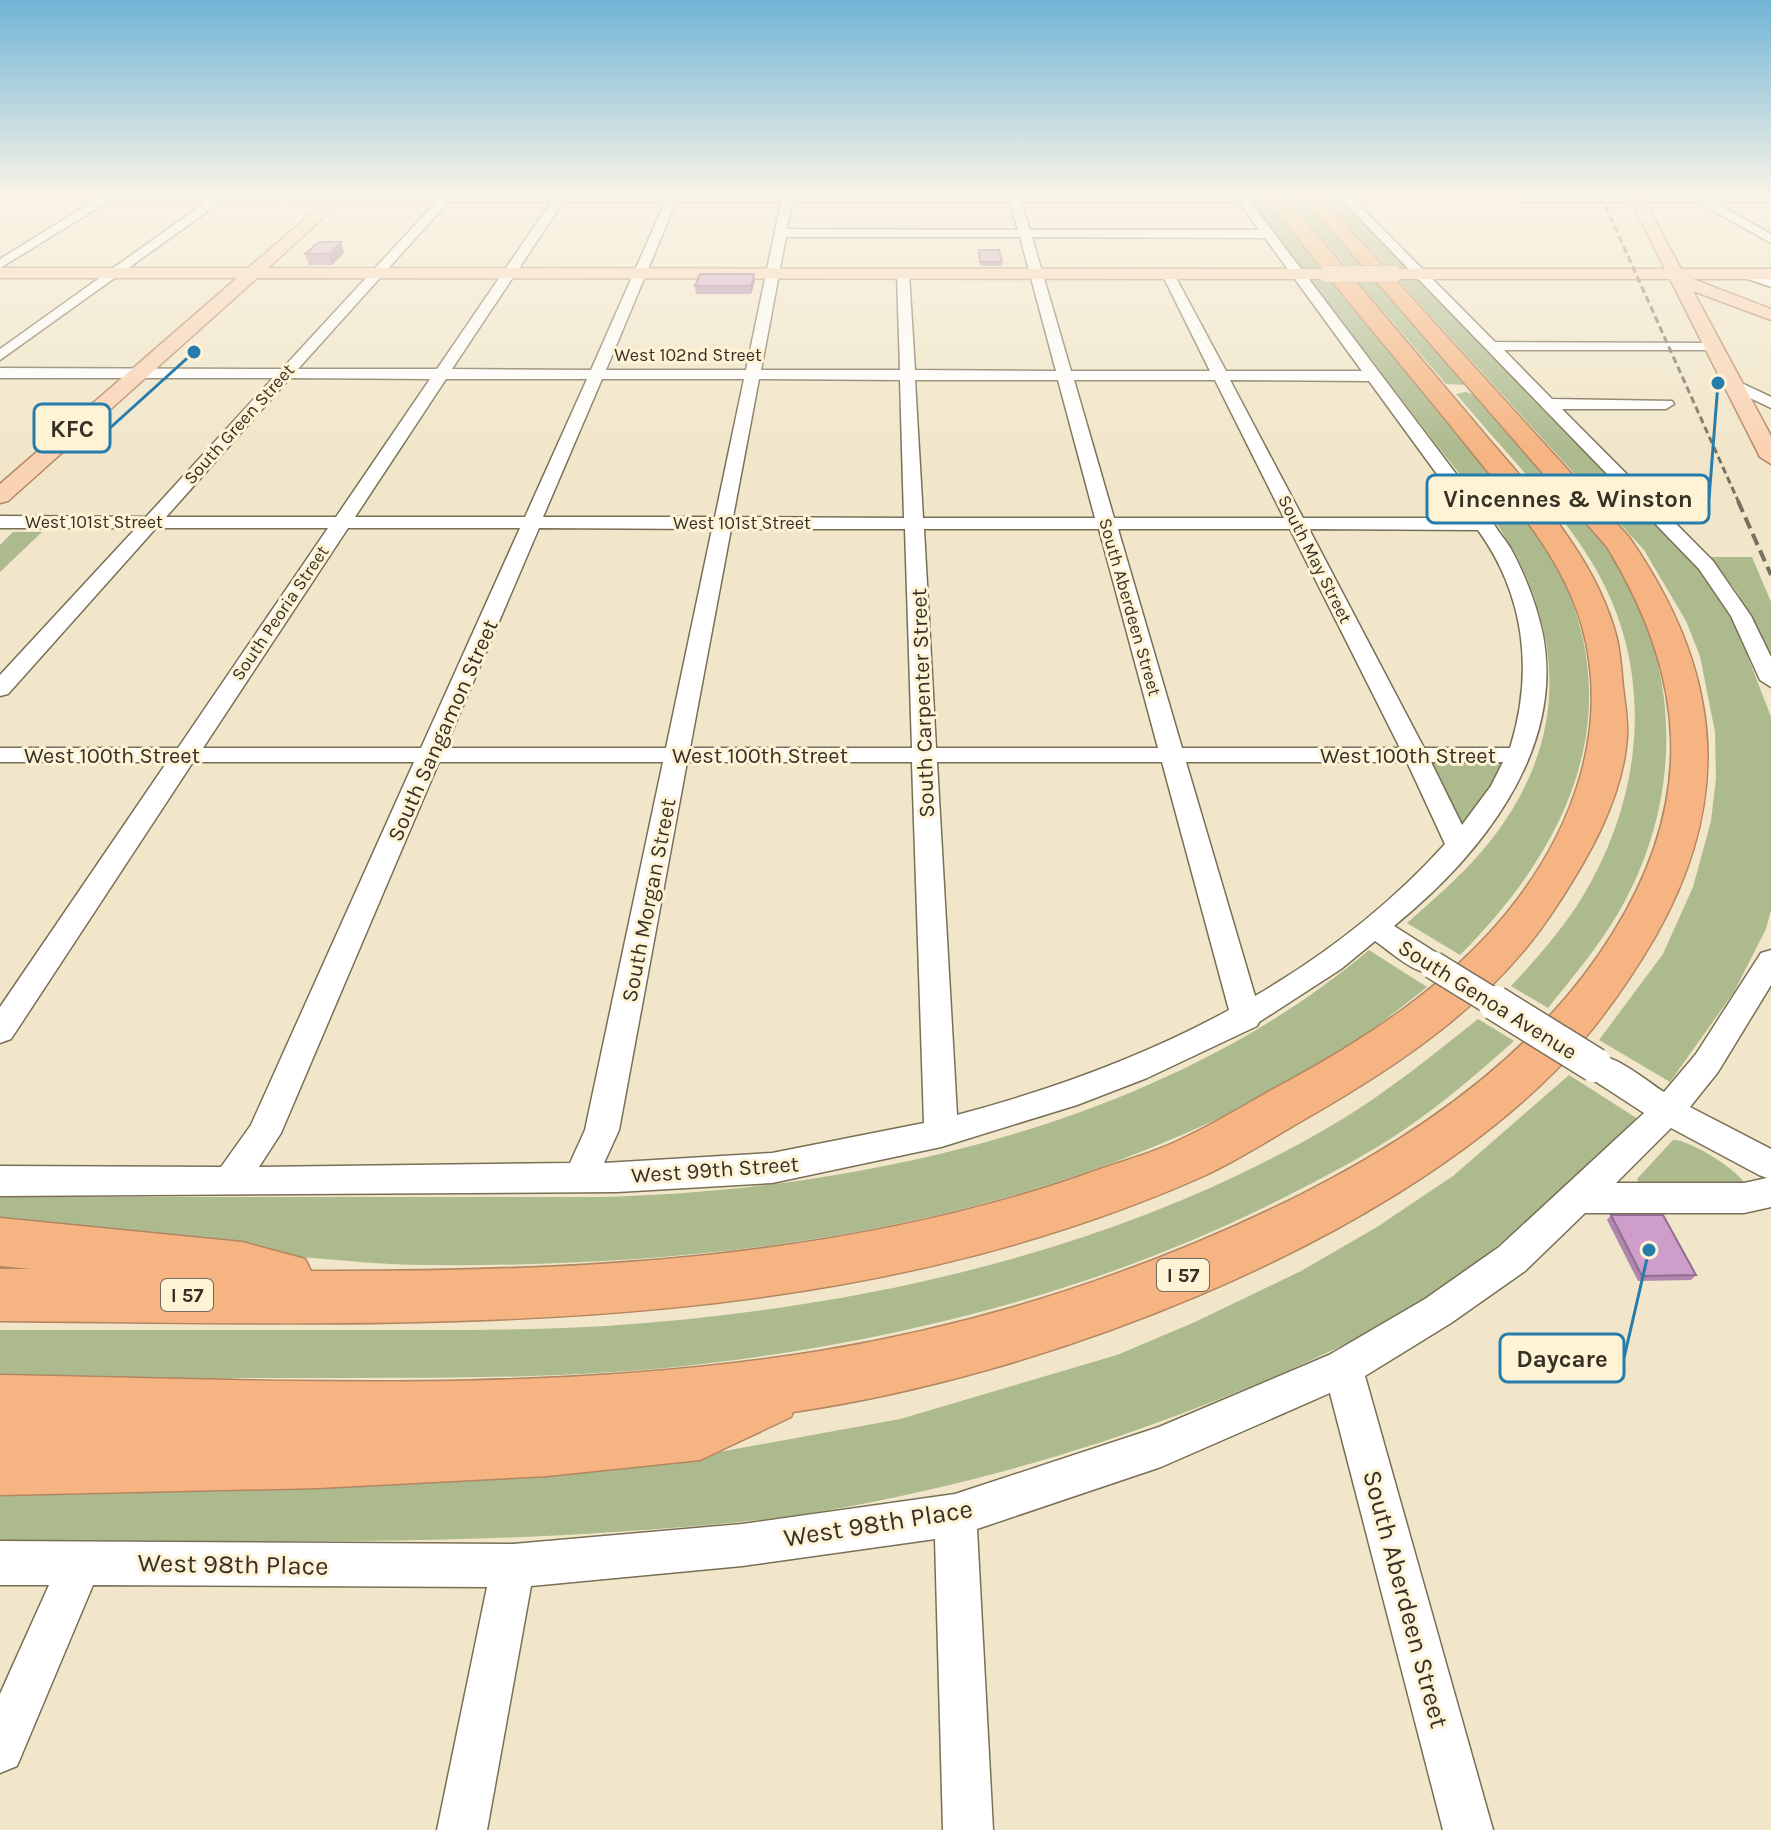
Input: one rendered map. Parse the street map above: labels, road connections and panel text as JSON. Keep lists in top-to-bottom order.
{
  "streets": {
    "highway": ["I 57"],
    "street": [
      "West 102nd Street",
      "South Green Street",
      "West 101st Street",
      "South May Street",
      "South Aberdeen Street",
      "South Peoria Street",
      "South Carpenter Street",
      "South Sangamon Street",
      "West 100th Street",
      "South Morgan Street",
      "South Genoa Avenue",
      "West 99th Street",
      "West 98th Place"
    ]
  },
  "crossings": [
    ["West 102nd Street", "South Green Street"],
    ["West 102nd Street", "South May Street"],
    ["West 102nd Street", "South Aberdeen Street"],
    ["West 102nd Street", "South Peoria Street"],
    ["West 102nd Street", "South Carpenter Street"],
    ["West 102nd Street", "South Sangamon Street"],
    ["West 102nd Street", "South Morgan Street"],
    ["West 102nd Street", "South Genoa Avenue"],
    ["South Green Street", "West 101st Street"],
    ["West 101st Street", "South May Street"],
    ["West 101st Street", "South Aberdeen Street"],
    ["West 101st Street", "South Peoria Street"],
    ["West 101st Street", "South Carpenter Street"],
    ["West 101st Street", "South Sangamon Street"],
    ["West 101st Street", "South Morgan Street"],
    ["West 101st Street", "South Genoa Avenue"],
    ["South May Street", "West 100th Street"],
    ["South May Street", "South Genoa Avenue"],
    ["South Aberdeen Street", "West 100th Street"],
    ["South Aberdeen Street", "West 99th Street"],
    ["South Aberdeen Street", "West 98th Place"],
    ["South Peoria Street", "West 100th Street"],
    ["South Carpenter Street", "West 100th Street"],
    ["South Carpenter Street", "West 99th Street"],
    ["South Sangamon Street", "West 100th Street"],
    ["South Sangamon Street", "West 99th Street"],
    ["West 100th Street", "South Morgan Street"],
    ["West 100th Street", "South Genoa Avenue"],
    ["South Morgan Street", "West 99th Street"],
    ["South Genoa Avenue", "West 99th Street"],
    ["South Genoa Avenue", "West 98th Place"]
  ],
  "places": ["KFC", "Vincennes & Winston", "Daycare"]
}
